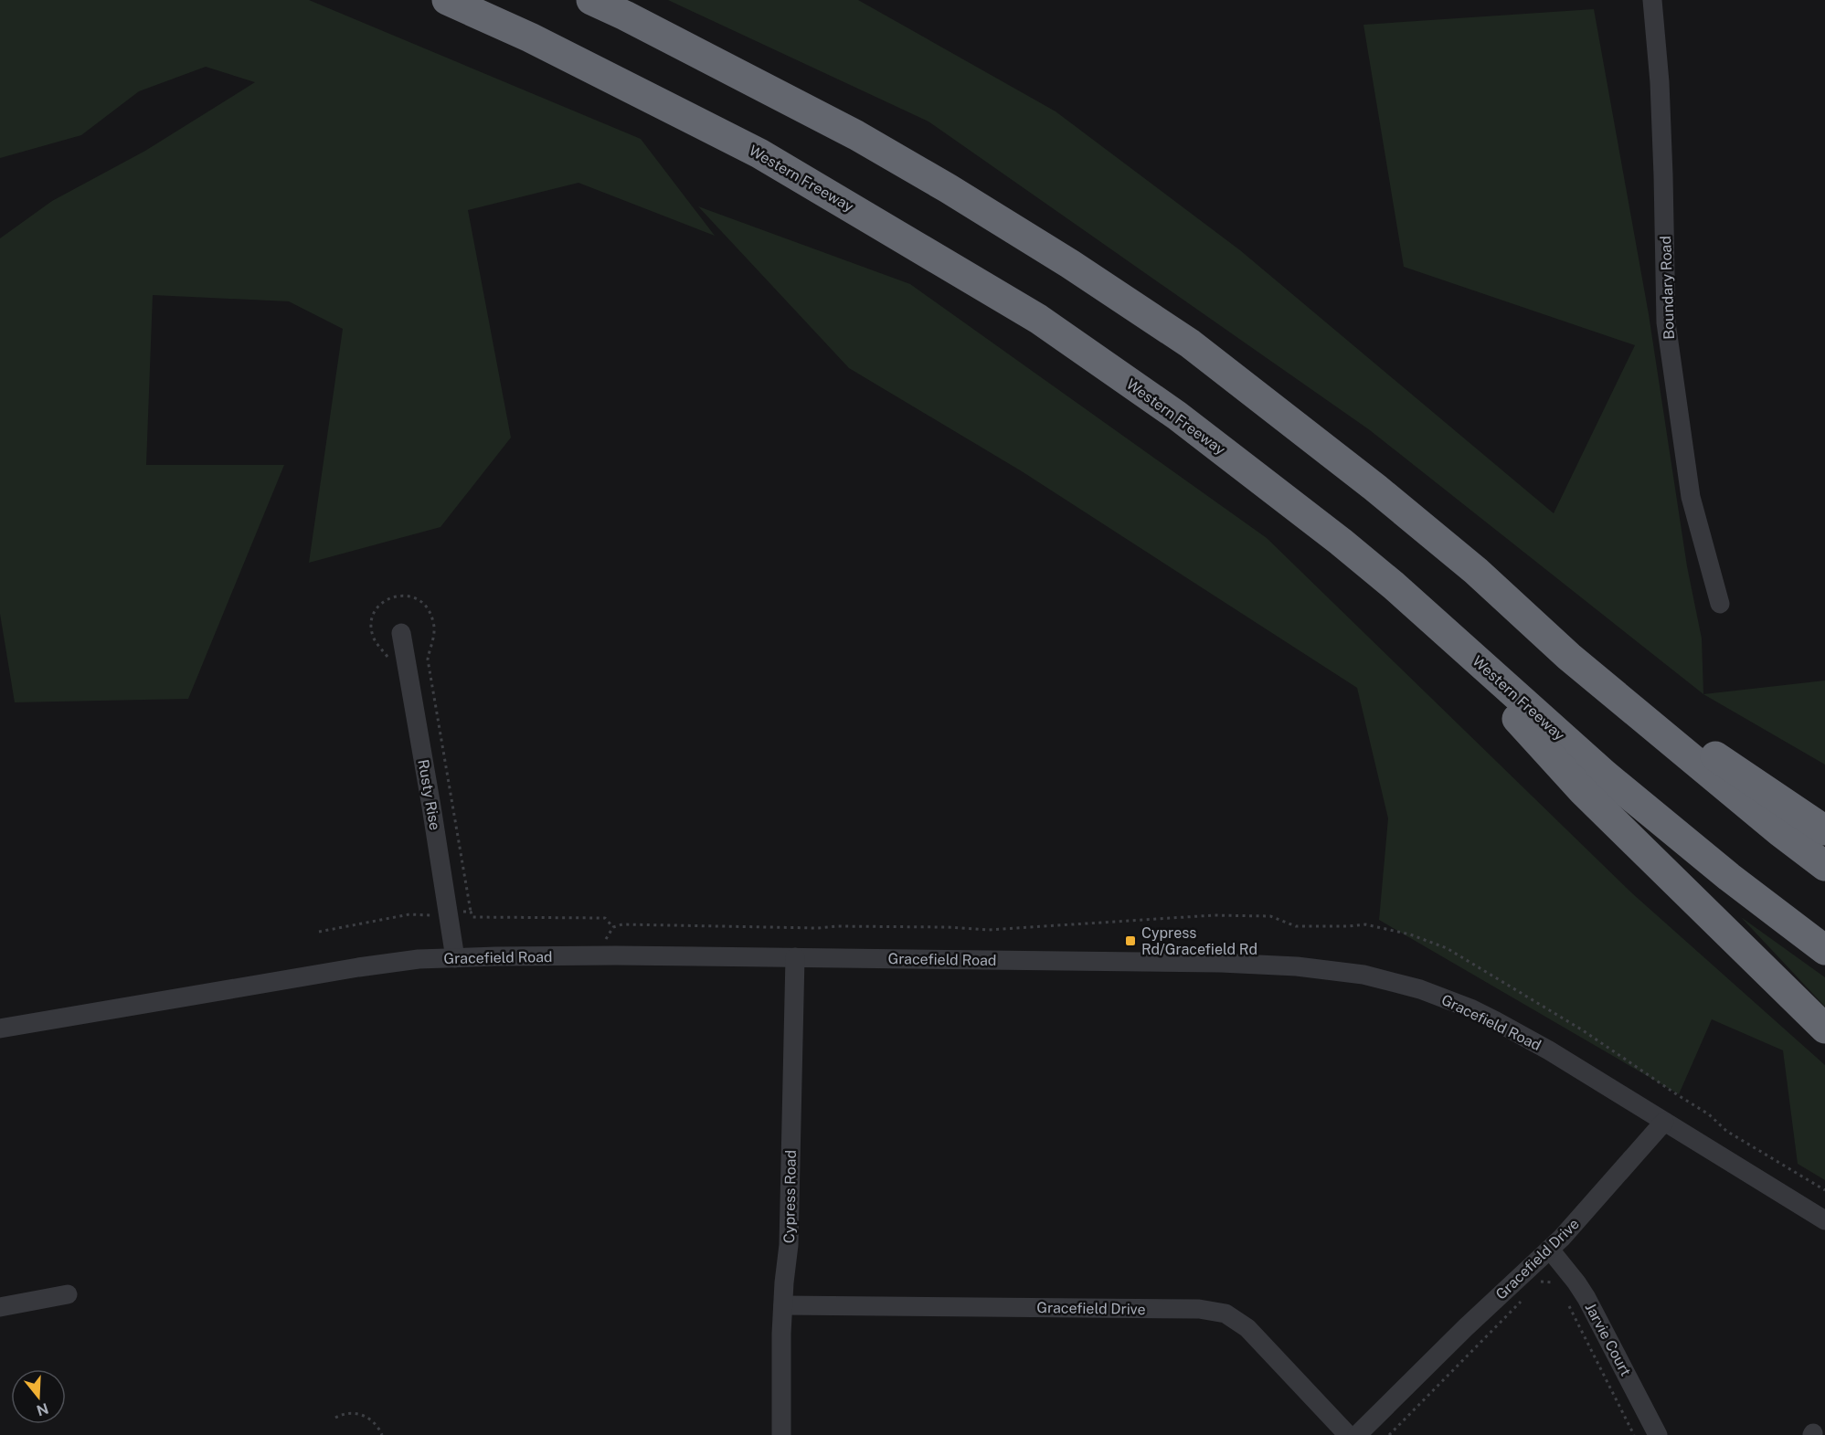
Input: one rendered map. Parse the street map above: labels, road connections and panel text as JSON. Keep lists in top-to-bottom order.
{
  "streets": {
    "highway": ["Western Freeway"],
    "street": [
      "Boundary Road",
      "Rusty Rise",
      "Gracefield Road",
      "Cypress Road",
      "Gracefield Drive",
      "Jarvie Court"
    ]
  },
  "crossings": [
    ["Rusty Rise", "Gracefield Road"],
    ["Gracefield Road", "Cypress Road"],
    ["Gracefield Road", "Gracefield Drive"],
    ["Cypress Road", "Gracefield Drive"],
    ["Gracefield Drive", "Jarvie Court"]
  ],
  "places": {
    "transit": ["Cypress Rd/Gracefield Rd"]
  },
  "north": "bottom"
}
